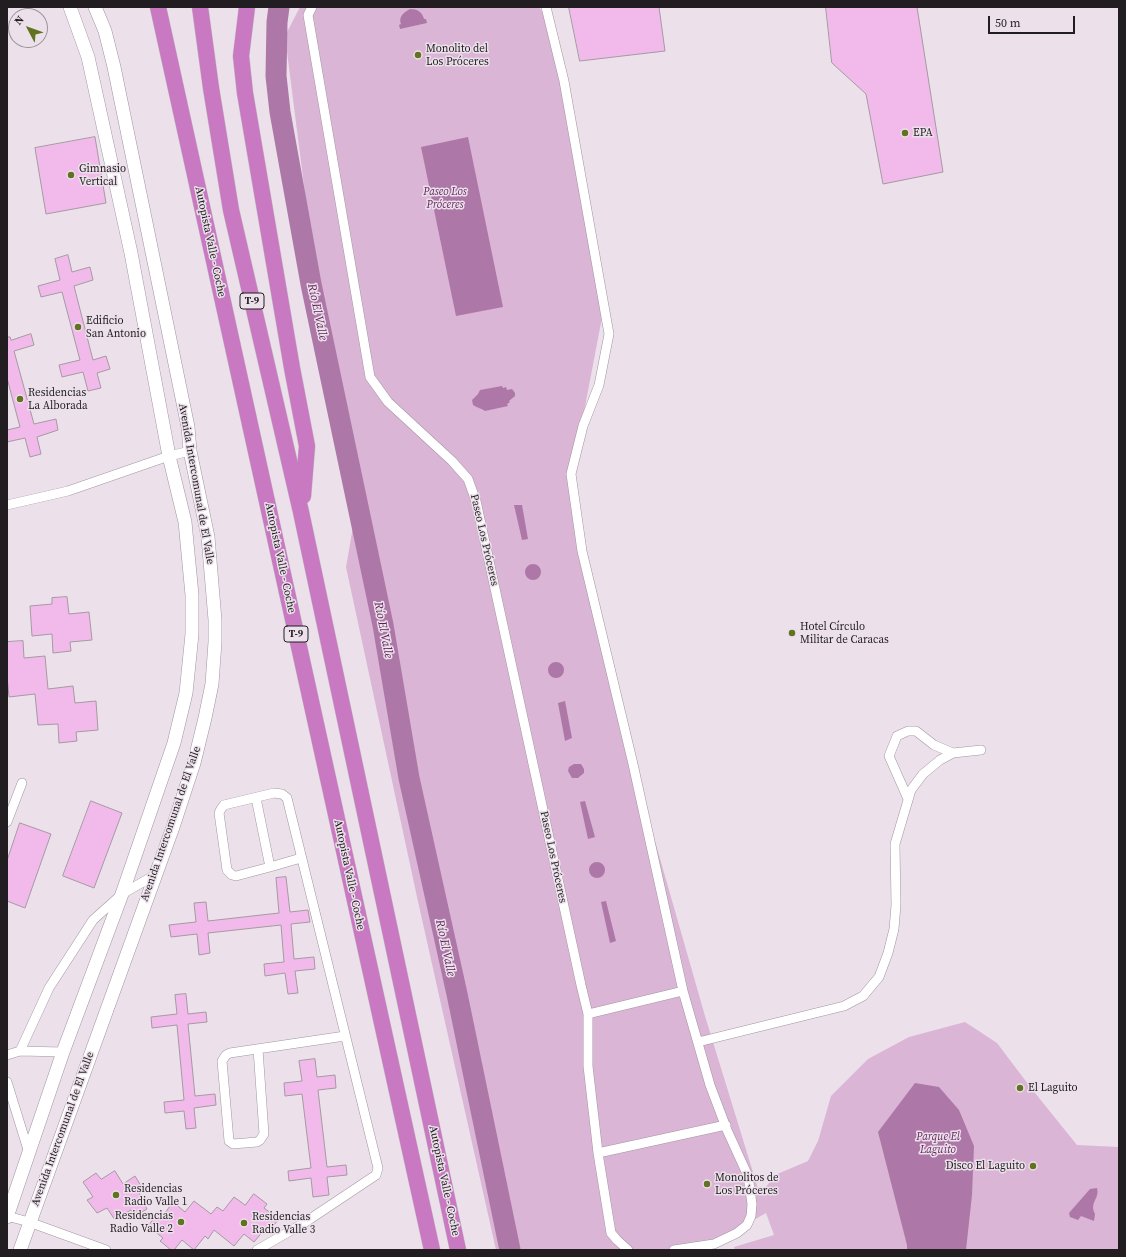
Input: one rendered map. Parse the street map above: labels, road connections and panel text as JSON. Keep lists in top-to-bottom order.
{
  "streets": {
    "highway": ["Autopista Valle - Coche", "T-9"],
    "main road": ["Avenida Intercomunal de El Valle"],
    "street": ["Paseo Los Próceres"]
  },
  "water": ["Río El Valle"],
  "parks": ["Paseo Los Próceres", "Parque El Laguito"],
  "places": [
    "Monolito del Los Próceres",
    "EPA",
    "Gimnasio Vertical",
    "Edificio San Antonio",
    "Residencias La Alborada",
    "Hotel Círculo Militar de Caracas",
    "El Laguito",
    "Disco El Laguito",
    "Monolitos de Los Próceres",
    "Residencias Radio Valle 1",
    "Residencias Radio Valle 2",
    "Residencias Radio Valle 3"
  ],
  "scale_bar": "50 m",
  "north": "top left"
}
